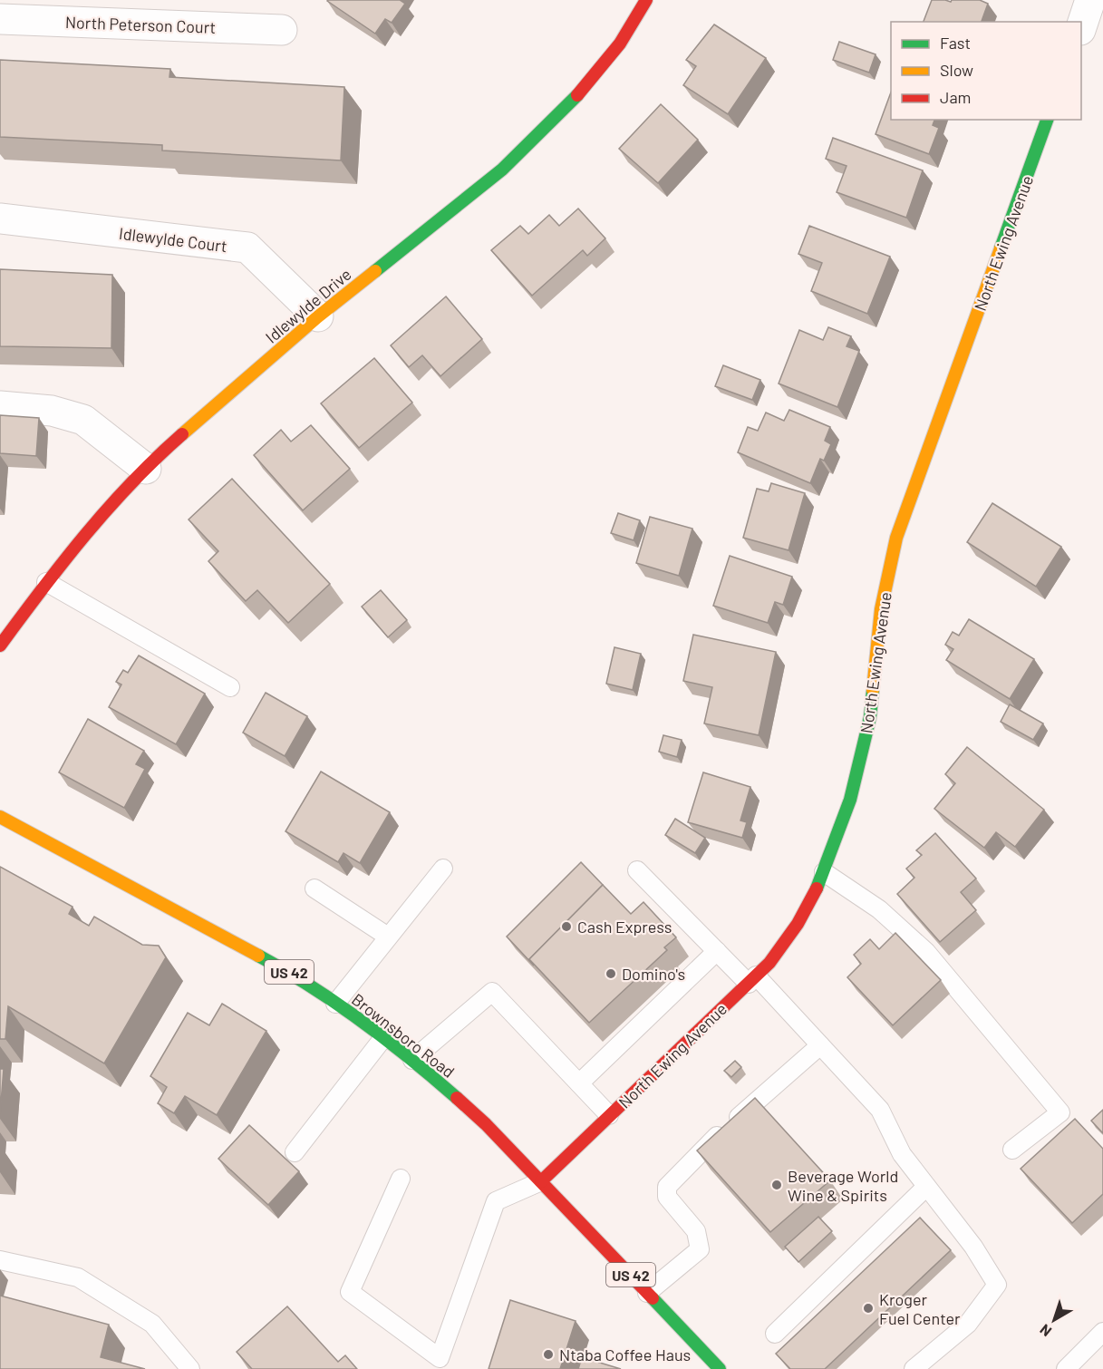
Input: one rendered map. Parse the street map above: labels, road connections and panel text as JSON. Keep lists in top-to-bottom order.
{
  "streets": {
    "street": [
      "North Peterson Court",
      "Idlewylde Court",
      "North Ewing Avenue",
      "Idlewylde Drive",
      "US 42",
      "Brownsboro Road"
    ]
  },
  "crossings": [
    ["Idlewylde Court", "Idlewylde Drive"],
    ["North Ewing Avenue", "Brownsboro Road"]
  ],
  "places": [
    "Cash Express",
    "Domino's",
    "Beverage World Wine & Spirits",
    "Kroger Fuel Center",
    "Ntaba Coffee Haus"
  ],
  "legend": ["Fast", "Slow", "Jam"],
  "north": "bottom left"
}
